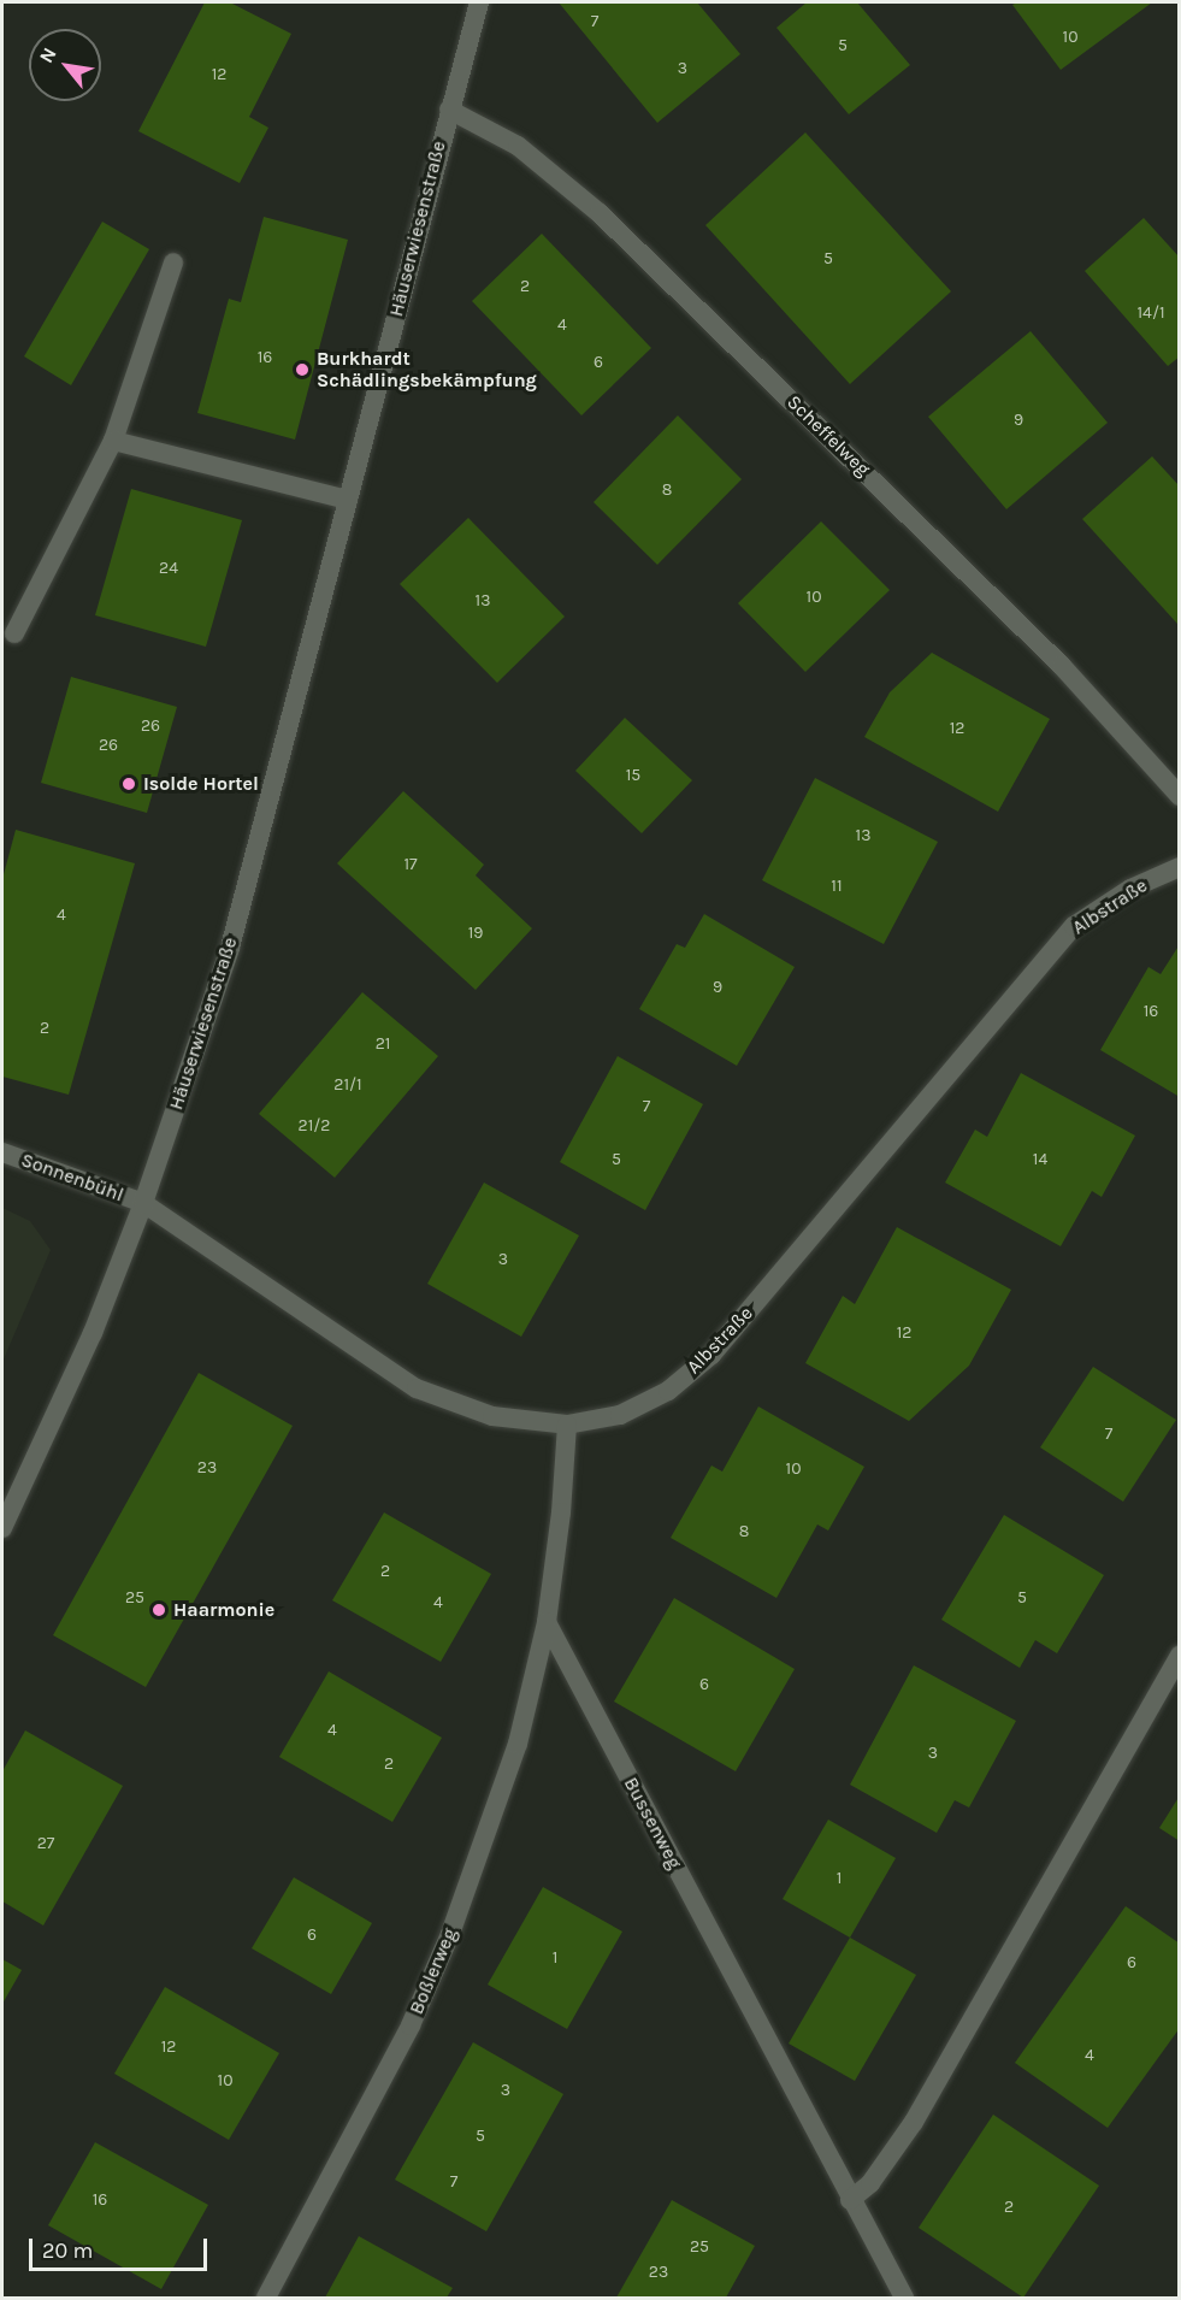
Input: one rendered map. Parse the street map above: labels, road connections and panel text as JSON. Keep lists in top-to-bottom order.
{
  "streets": {
    "street": [
      "Häuserwiesenstraße",
      "Scheffelweg",
      "Albstraße",
      "Sonnenbühl",
      "Bussenweg",
      "Boßlerweg"
    ]
  },
  "crossings": [
    ["Häuserwiesenstraße", "Scheffelweg"],
    ["Häuserwiesenstraße", "Albstraße"],
    ["Häuserwiesenstraße", "Sonnenbühl"],
    ["Albstraße", "Sonnenbühl"],
    ["Bussenweg", "Boßlerweg"]
  ],
  "places": ["Burkhardt Schädlingsbekämpfung", "Isolde Hortel", "Haarmonie"],
  "house_numbers": [
    "7",
    "10",
    "5",
    "3",
    "12",
    "5",
    "2",
    "14/1",
    "4",
    "16",
    "6",
    "9",
    "8",
    "24",
    "10",
    "13",
    "26",
    "12",
    "26",
    "15",
    "13",
    "17",
    "11",
    "4",
    "19",
    "9",
    "16",
    "2",
    "21",
    "21/1",
    "7",
    "21/2",
    "5",
    "14",
    "3",
    "12",
    "7",
    "23",
    "10",
    "8",
    "2",
    "25",
    "5",
    "4",
    "6",
    "4",
    "3",
    "2",
    "27",
    "1",
    "6",
    "1",
    "6",
    "12",
    "4",
    "10",
    "3",
    "5",
    "7",
    "16",
    "2",
    "25",
    "23"
  ],
  "scale_bar": "20 m",
  "north": "top left"
}
